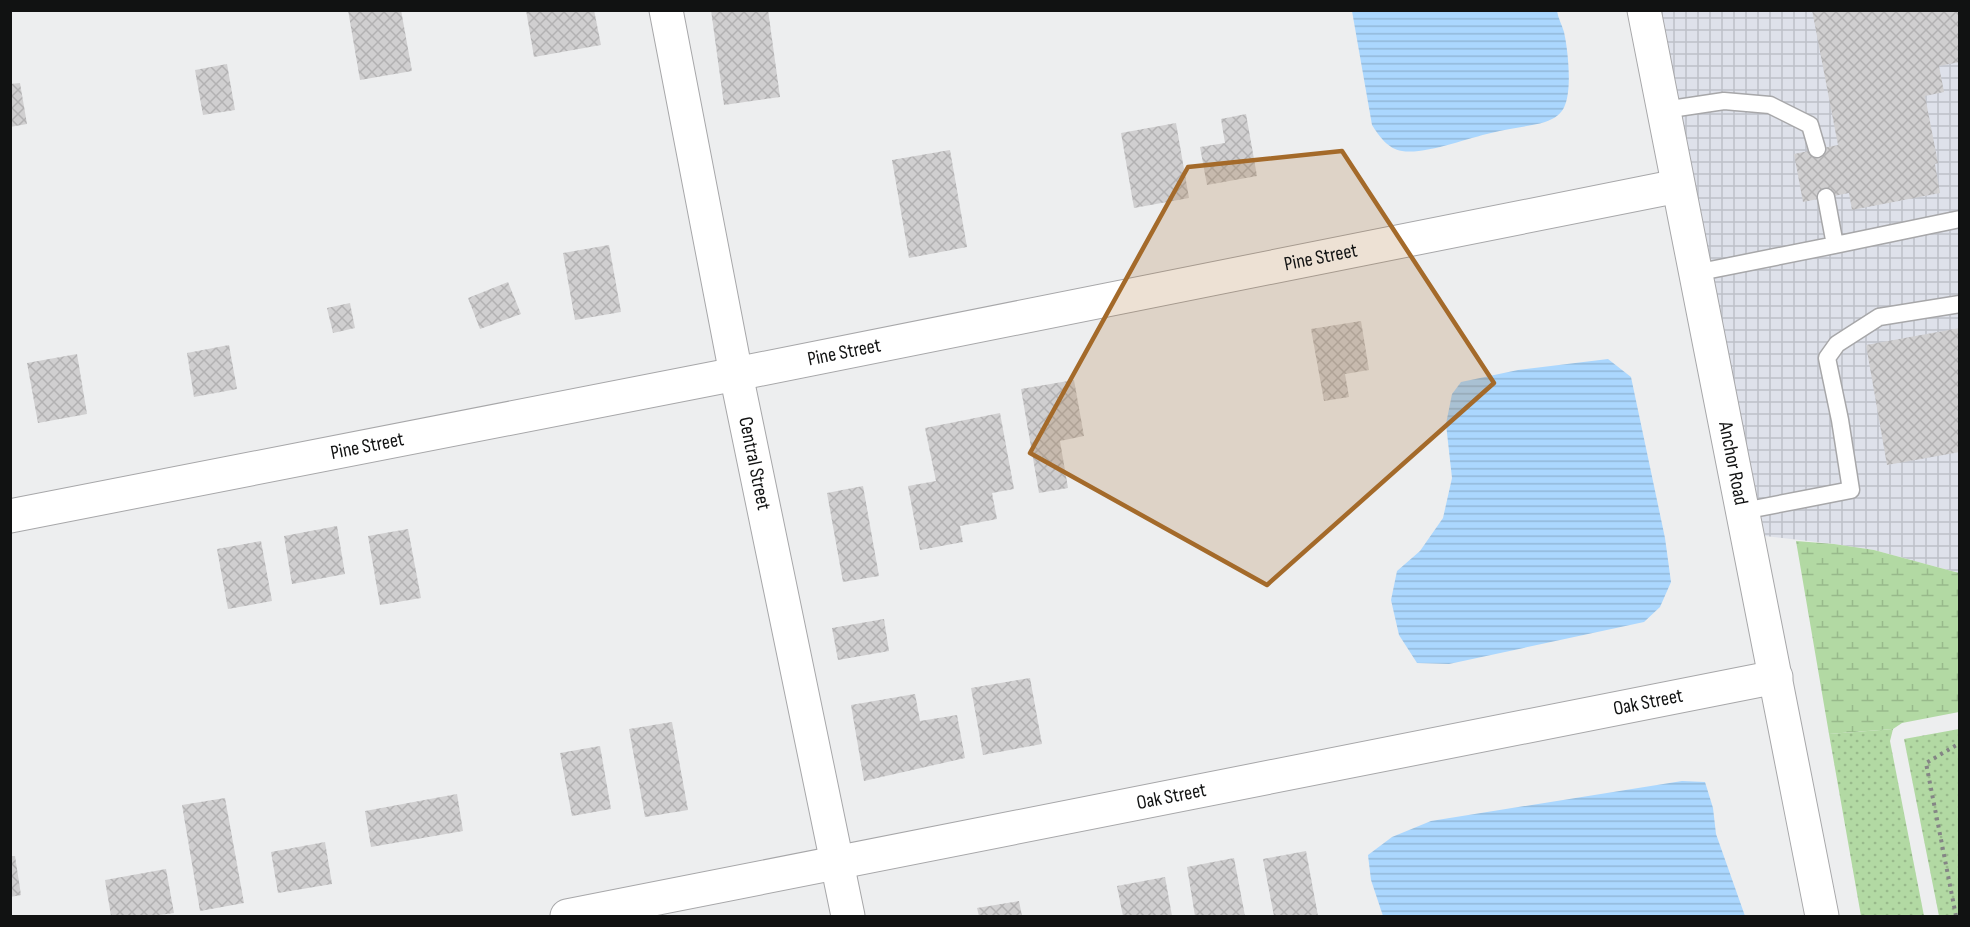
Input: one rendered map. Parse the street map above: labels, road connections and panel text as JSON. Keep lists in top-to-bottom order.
{
  "streets": {
    "street": [
      "Pine Street",
      "Anchor Road",
      "Central Street",
      "Oak Street"
    ]
  },
  "crossings": [
    ["Pine Street", "Anchor Road"],
    ["Pine Street", "Central Street"],
    ["Anchor Road", "Oak Street"],
    ["Central Street", "Oak Street"]
  ]
}
